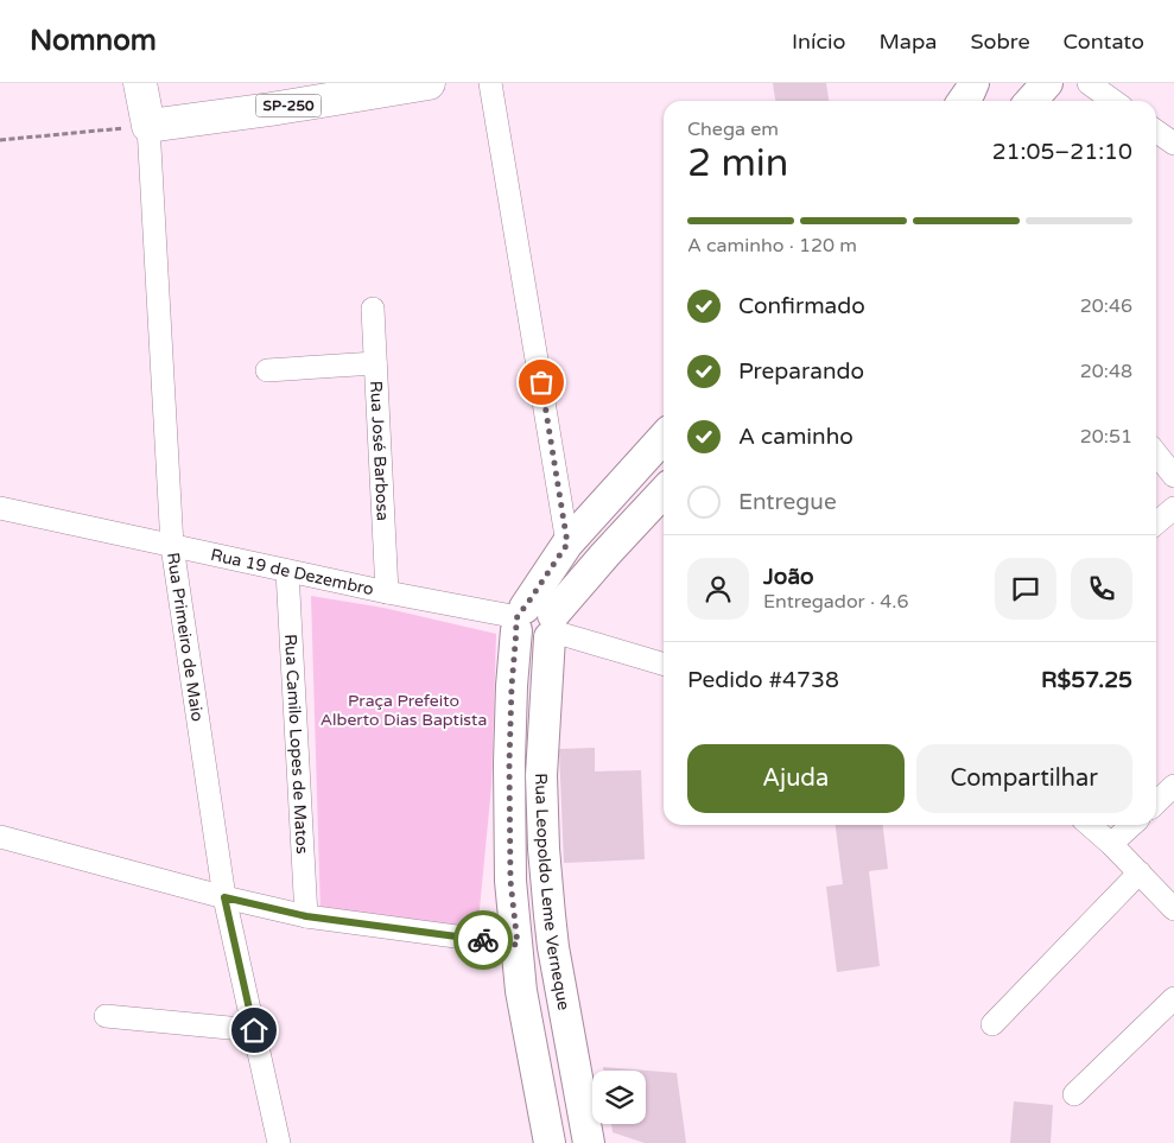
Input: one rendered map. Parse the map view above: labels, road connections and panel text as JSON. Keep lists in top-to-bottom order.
{
  "streets": {
    "main road": ["SP-250", "Rua Leopoldo Leme Verneque"],
    "street": [
      "Rua José Barbosa",
      "Rua 19 de Dezembro",
      "Rua Primeiro de Maio",
      "Rua Camilo Lopes de Matos"
    ]
  },
  "crossings": [
    ["SP-250", "Rua Primeiro de Maio"],
    ["Rua José Barbosa", "Rua 19 de Dezembro"],
    ["Rua 19 de Dezembro", "Rua Primeiro de Maio"],
    ["Rua 19 de Dezembro", "Rua Camilo Lopes de Matos"],
    ["Rua 19 de Dezembro", "Rua Leopoldo Leme Verneque"]
  ],
  "parks": ["Praça Prefeito Alberto Dias Baptista"],
  "page": {
    "header": "Nomnom",
    "nav": [
      "Início",
      "Mapa",
      "Sobre",
      "Contato"
    ],
    "heading": ["2 min", "Chega em", "21:05–21:10"],
    "panel": [
      "João",
      "Entregador · 4.6",
      "Pedido #4738",
      "R$57.25"
    ],
    "bar": "A caminho · 120 m",
    "list": [
      ["Confirmado", "20:46"],
      ["Preparando", "20:48"],
      ["A caminho", "20:51"],
      "Entregue"
    ],
    "buttons": ["Ajuda", "Compartilhar"]
  }
}
